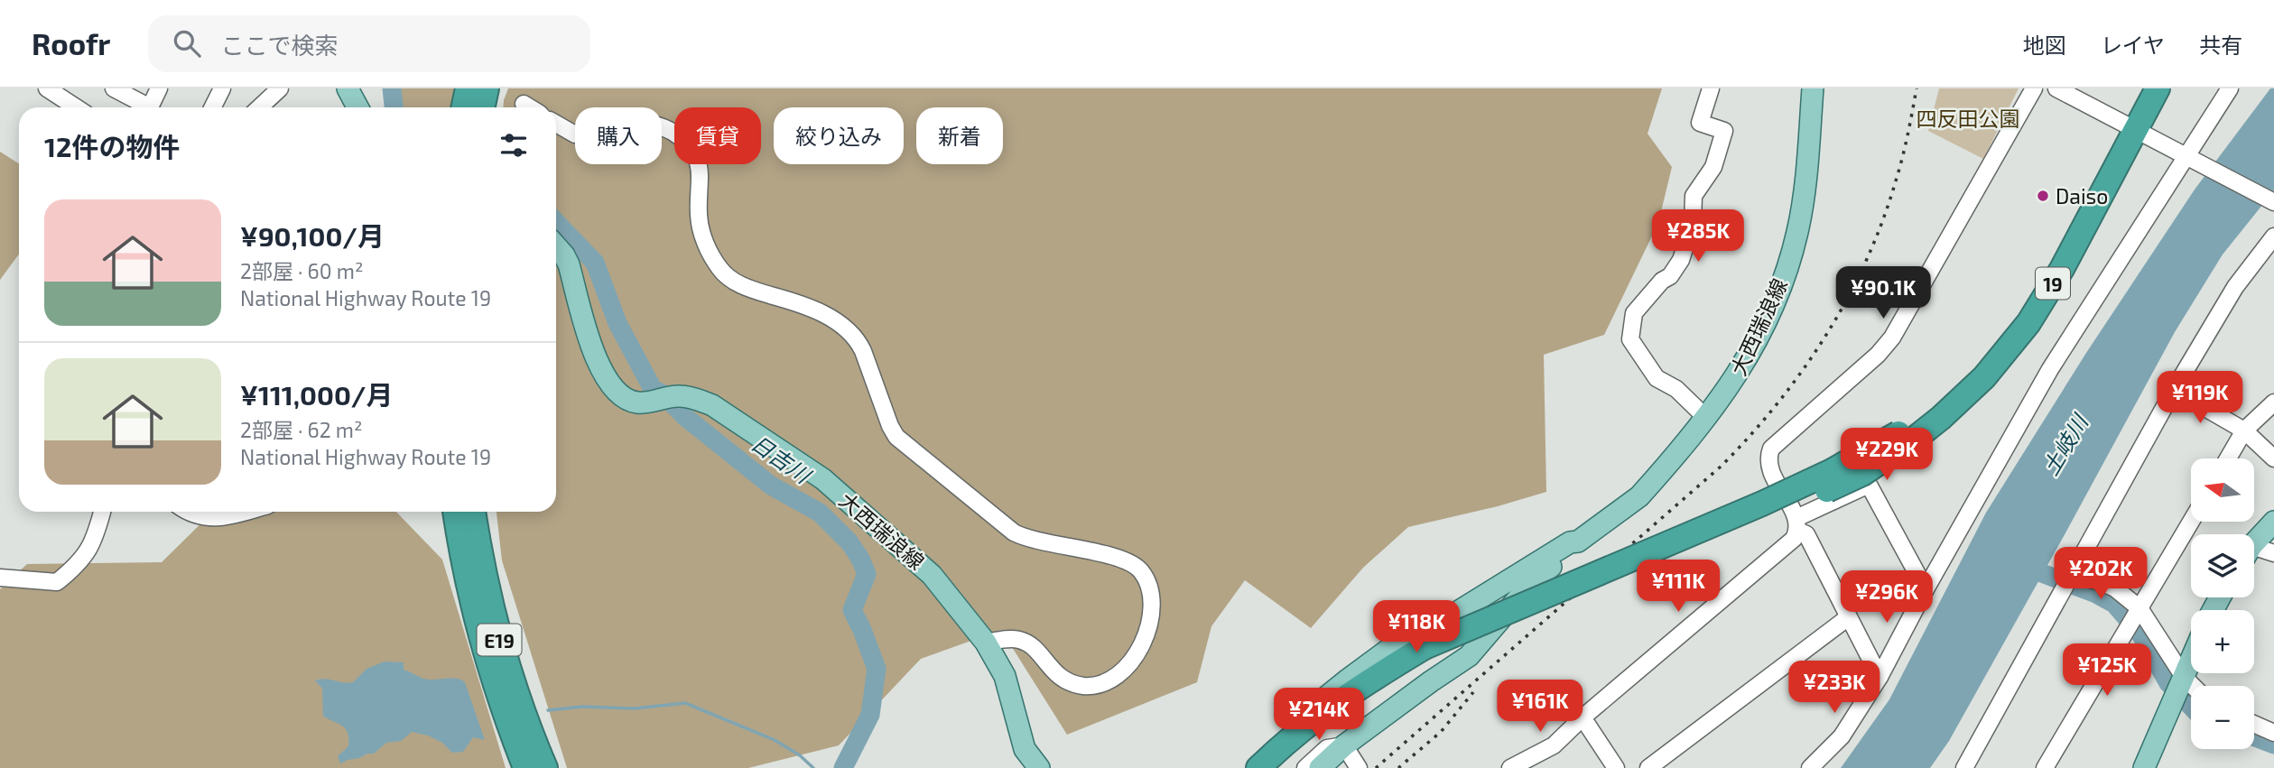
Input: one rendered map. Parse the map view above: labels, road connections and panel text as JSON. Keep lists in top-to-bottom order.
{
  "streets": {
    "highway": ["19", "E19"],
    "main road": ["大西瑞浪線"]
  },
  "water": ["土岐川", "日吉川"],
  "parks": ["四反田公園"],
  "places": ["Daiso"],
  "north": "left",
  "page": {
    "header": "Roofr",
    "search": "ここで検索",
    "nav": ["地図", "レイヤ", "共有"],
    "chip": [
      "購入",
      "賃貸",
      "絞り込み",
      "新着"
    ],
    "heading": "12件の物件",
    "list": [
      {
        "name": "¥90,100/月",
        "note": "2部屋 · 60 m² · National Highway Route 19"
      },
      {
        "name": "¥111,000/月",
        "note": "2部屋 · 62 m² · National Highway Route 19"
      }
    ],
    "price": [
      "¥285K",
      "¥90.1K",
      "¥119K",
      "¥229K",
      "¥202K",
      "¥111K",
      "¥296K",
      "¥118K",
      "¥125K",
      "¥233K",
      "¥161K",
      "¥214K"
    ],
    "map_buttons": ["+", "−"]
  }
}
